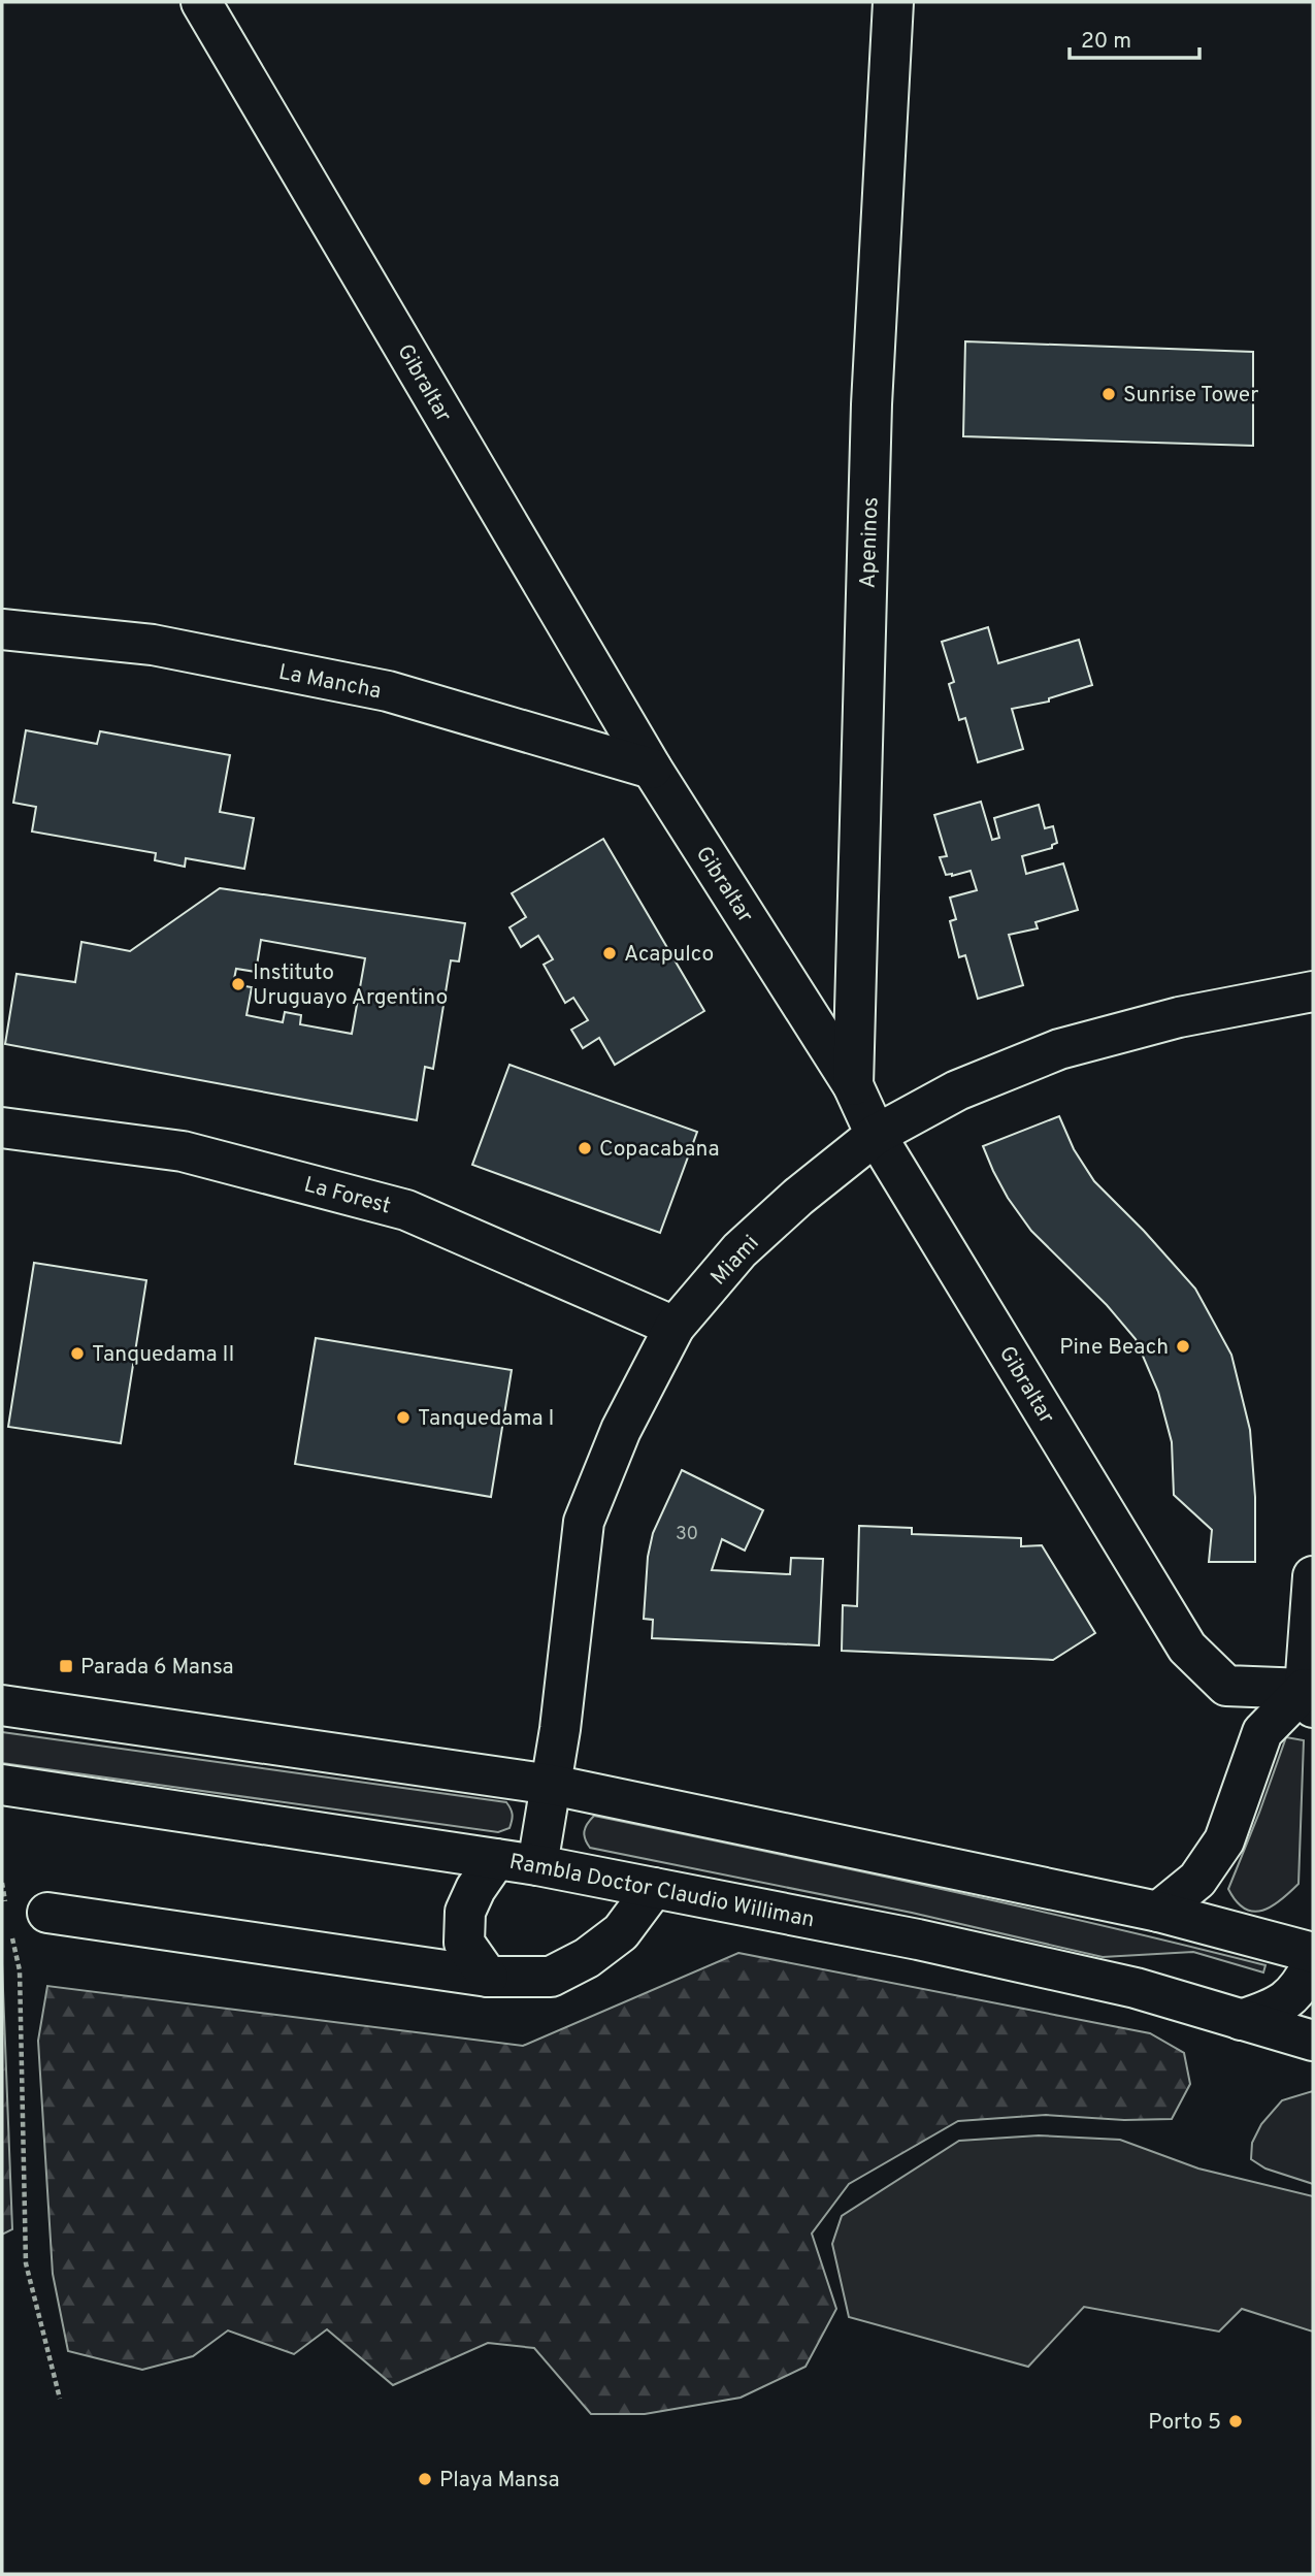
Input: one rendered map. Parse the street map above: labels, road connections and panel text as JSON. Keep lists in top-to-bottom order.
{
  "streets": {
    "street": [
      "Gibraltar",
      "Apeninos",
      "La Mancha",
      "La Forest",
      "Miami",
      "Rambla Doctor Claudio Williman"
    ]
  },
  "crossings": [
    ["Gibraltar", "Apeninos"],
    ["Gibraltar", "La Mancha"],
    ["Gibraltar", "Miami"],
    ["La Forest", "Miami"],
    ["Miami", "Rambla Doctor Claudio Williman"]
  ],
  "places": {
    "other": [
      "Sunrise Tower",
      "Acapulco",
      "Instituto Uruguayo Argentino",
      "Copacabana",
      "Pine Beach",
      "Tanquedama II",
      "Tanquedama I",
      "Porto 5",
      "Playa Mansa"
    ],
    "transit": ["Parada 6 Mansa"]
  },
  "house_numbers": ["30"],
  "scale_bar": "20 m"
}
